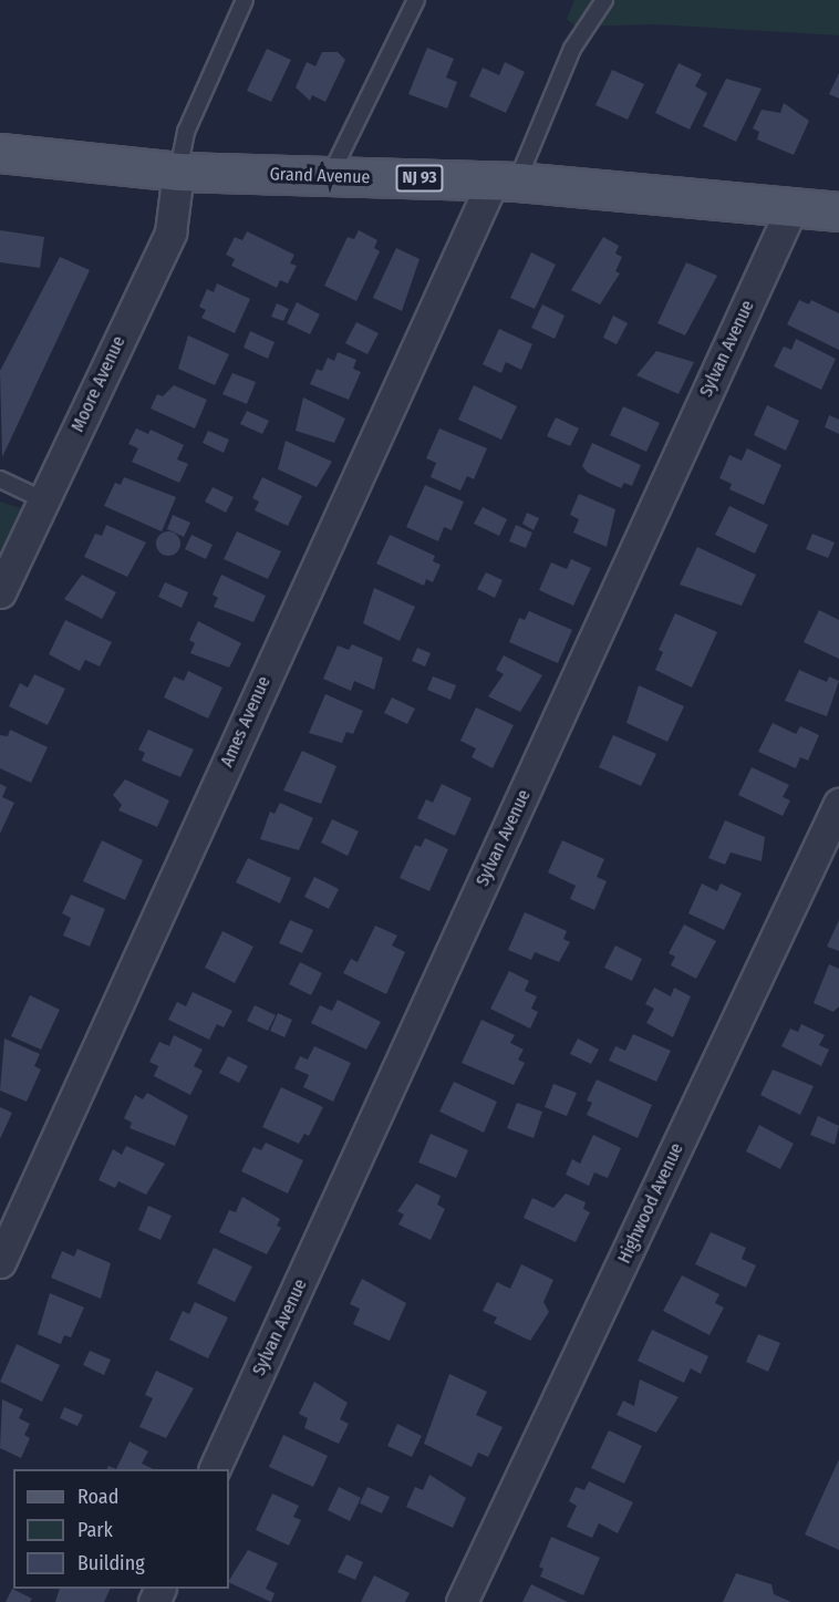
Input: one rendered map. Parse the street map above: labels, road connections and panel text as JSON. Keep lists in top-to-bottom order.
{
  "streets": {
    "main road": ["Grand Avenue", "NJ 93"],
    "street": [
      "Sylvan Avenue",
      "Moore Avenue",
      "Ames Avenue",
      "Highwood Avenue"
    ]
  },
  "crossings": [
    ["Grand Avenue", "Sylvan Avenue"],
    ["Grand Avenue", "Moore Avenue"],
    ["Grand Avenue", "Ames Avenue"]
  ],
  "legend": ["Road", "Park", "Building"]
}
